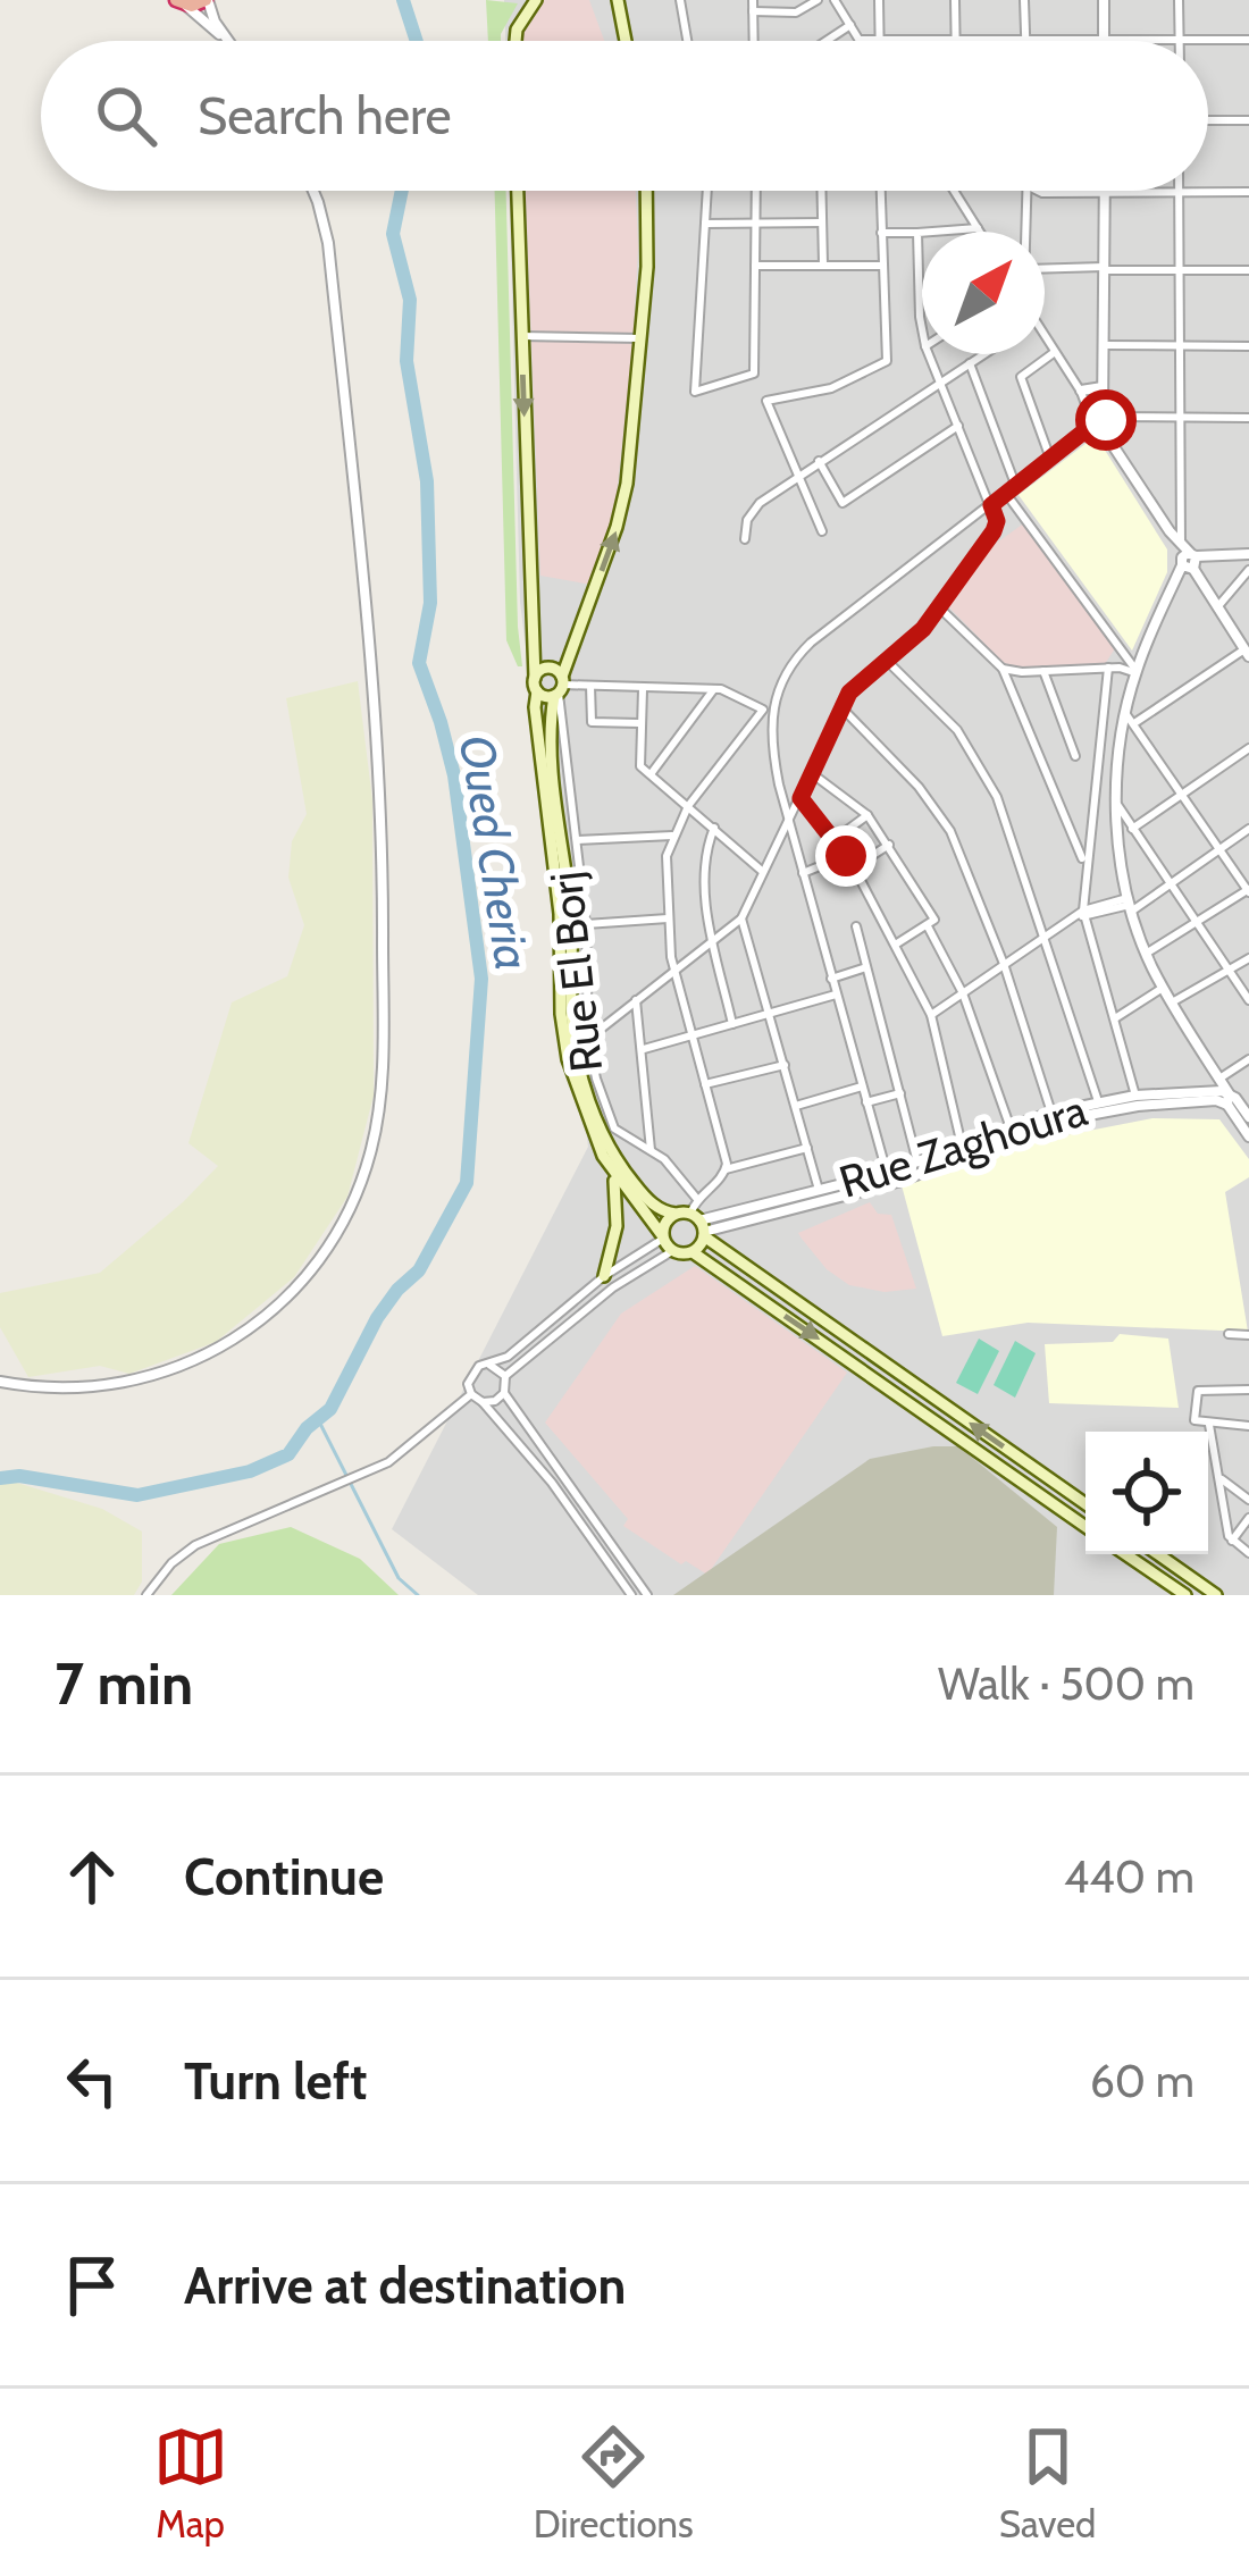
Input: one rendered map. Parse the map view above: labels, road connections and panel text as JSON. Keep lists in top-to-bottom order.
{
  "streets": {
    "main road": ["Rue El Borj"],
    "street": ["Rue Zaghoura"]
  },
  "crossings": [
    ["Rue El Borj", "Rue Zaghoura"]
  ],
  "water": ["Oued Cheria"],
  "north": "top right",
  "page": {
    "search": "Search here",
    "heading": ["7 min", "Walk · 500 m"],
    "list": [
      ["Continue", "440 m"],
      ["Turn left", "60 m"],
      "Arrive at destination"
    ],
    "nav": ["Map", "Directions", "Saved"]
  }
}
